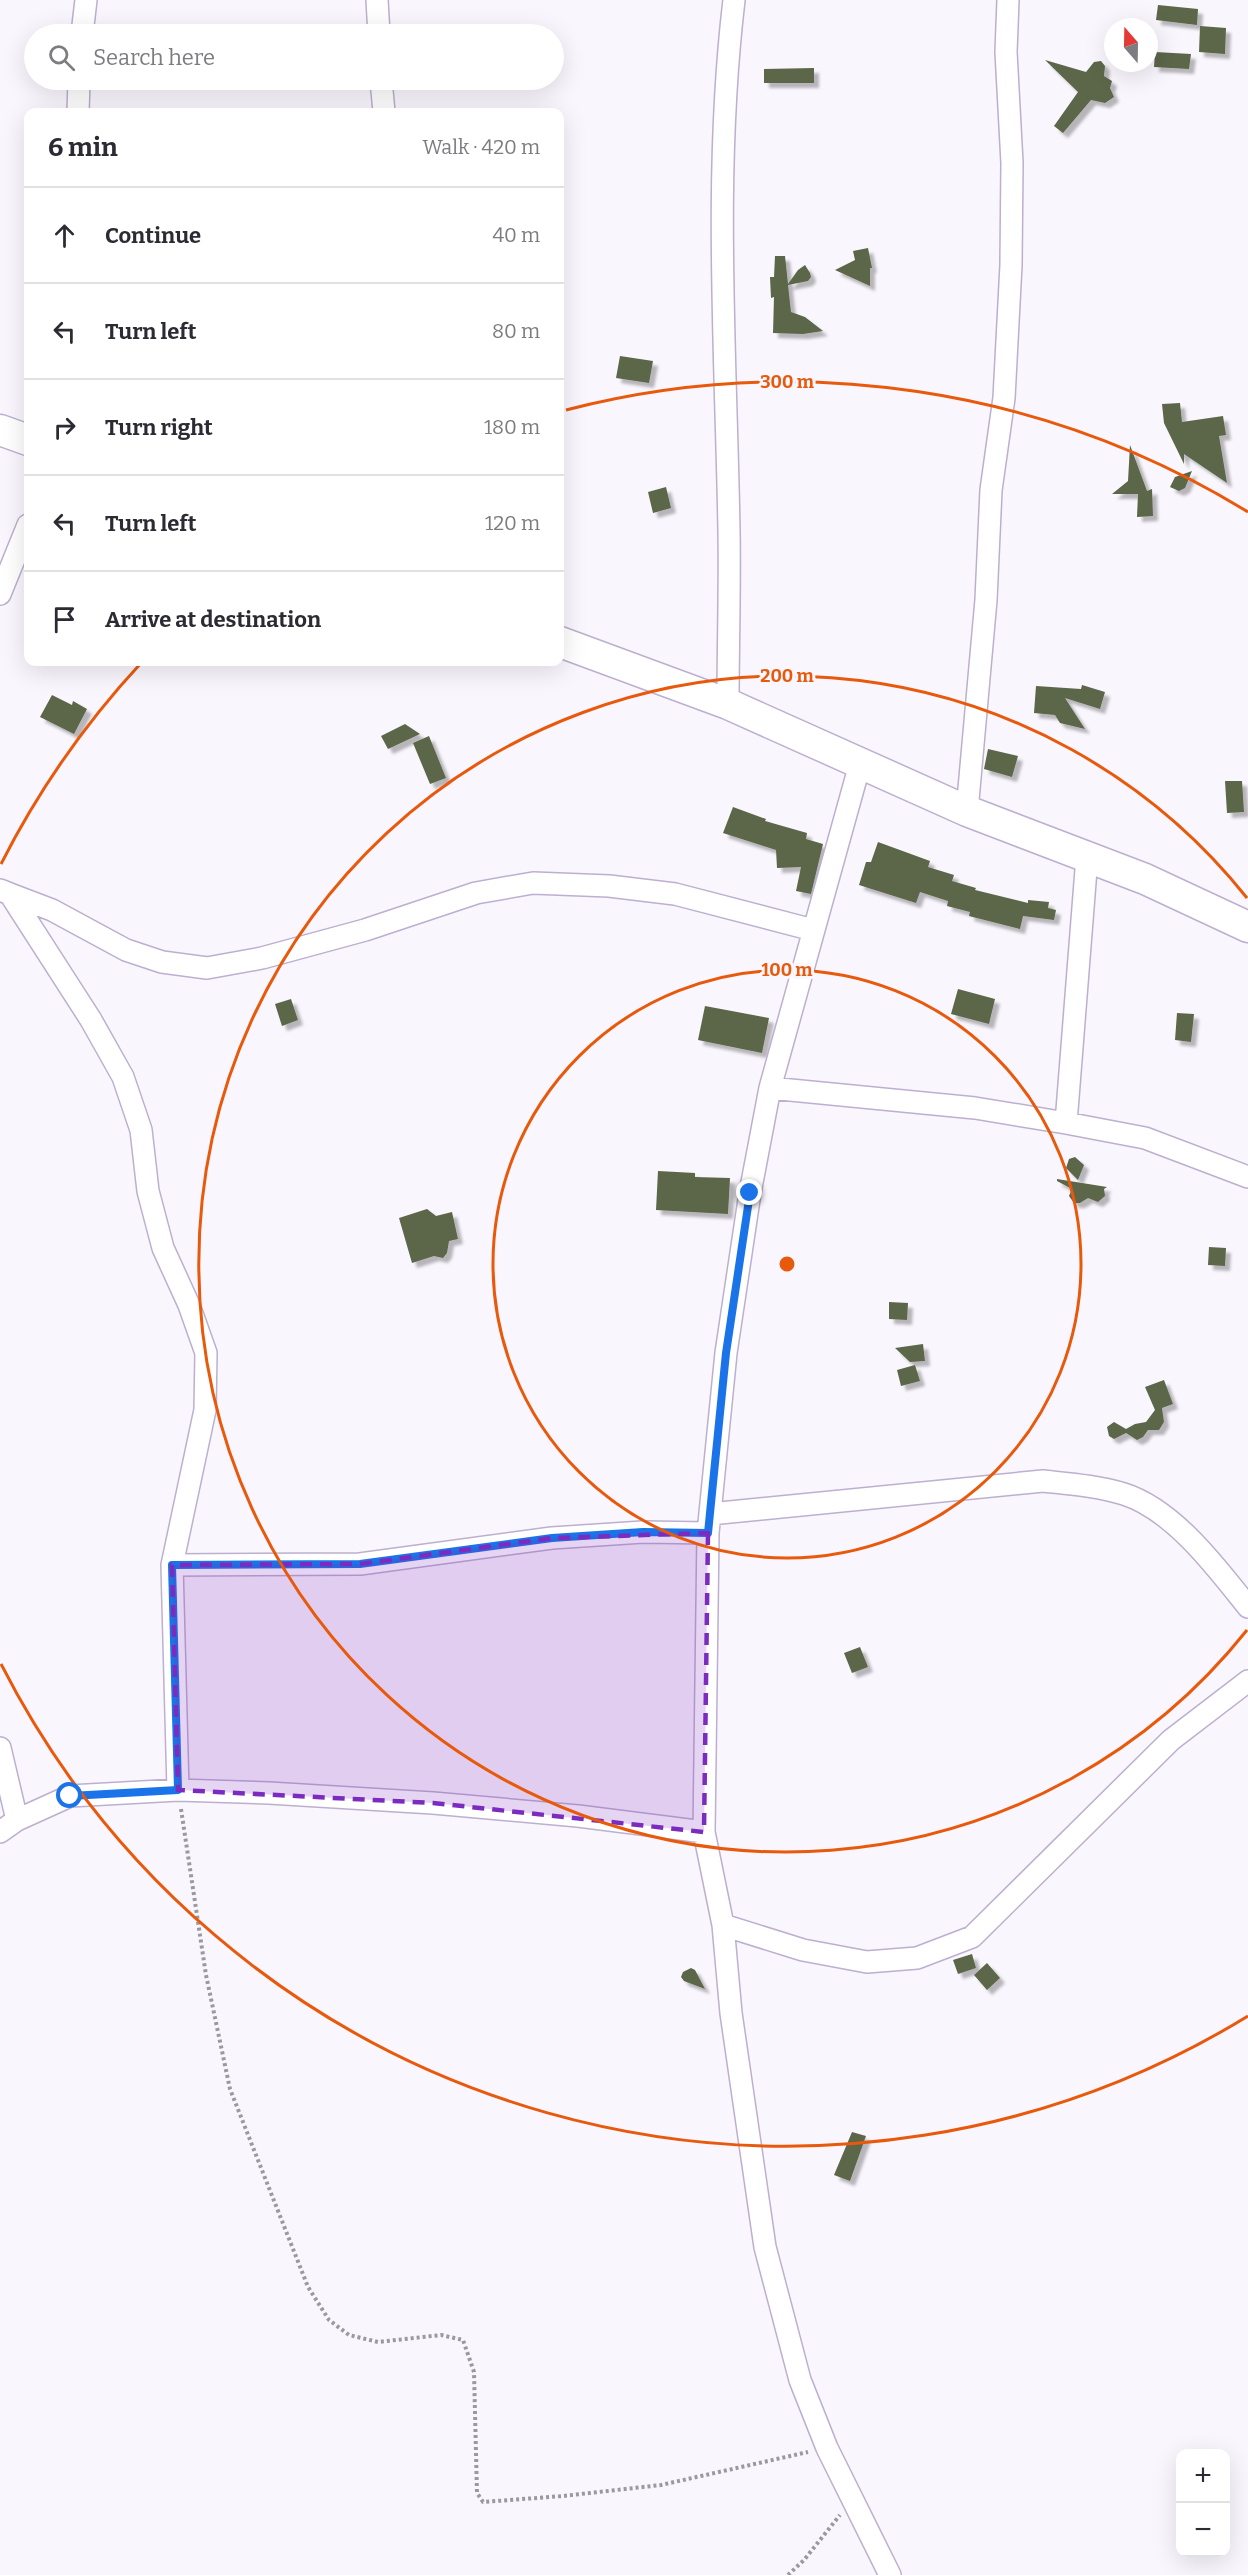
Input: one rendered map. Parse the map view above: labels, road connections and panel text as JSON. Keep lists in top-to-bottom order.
{
  "north": "top",
  "page": {
    "search": "Search here",
    "heading": ["6 min", "Walk · 420 m"],
    "list": [
      ["Continue", "40 m"],
      ["Turn left", "80 m"],
      ["Turn right", "180 m"],
      ["Turn left", "120 m"],
      "Arrive at destination"
    ],
    "map_buttons": ["+", "−"]
  },
  "rings": ["300 m", "200 m", "100 m"]
}
